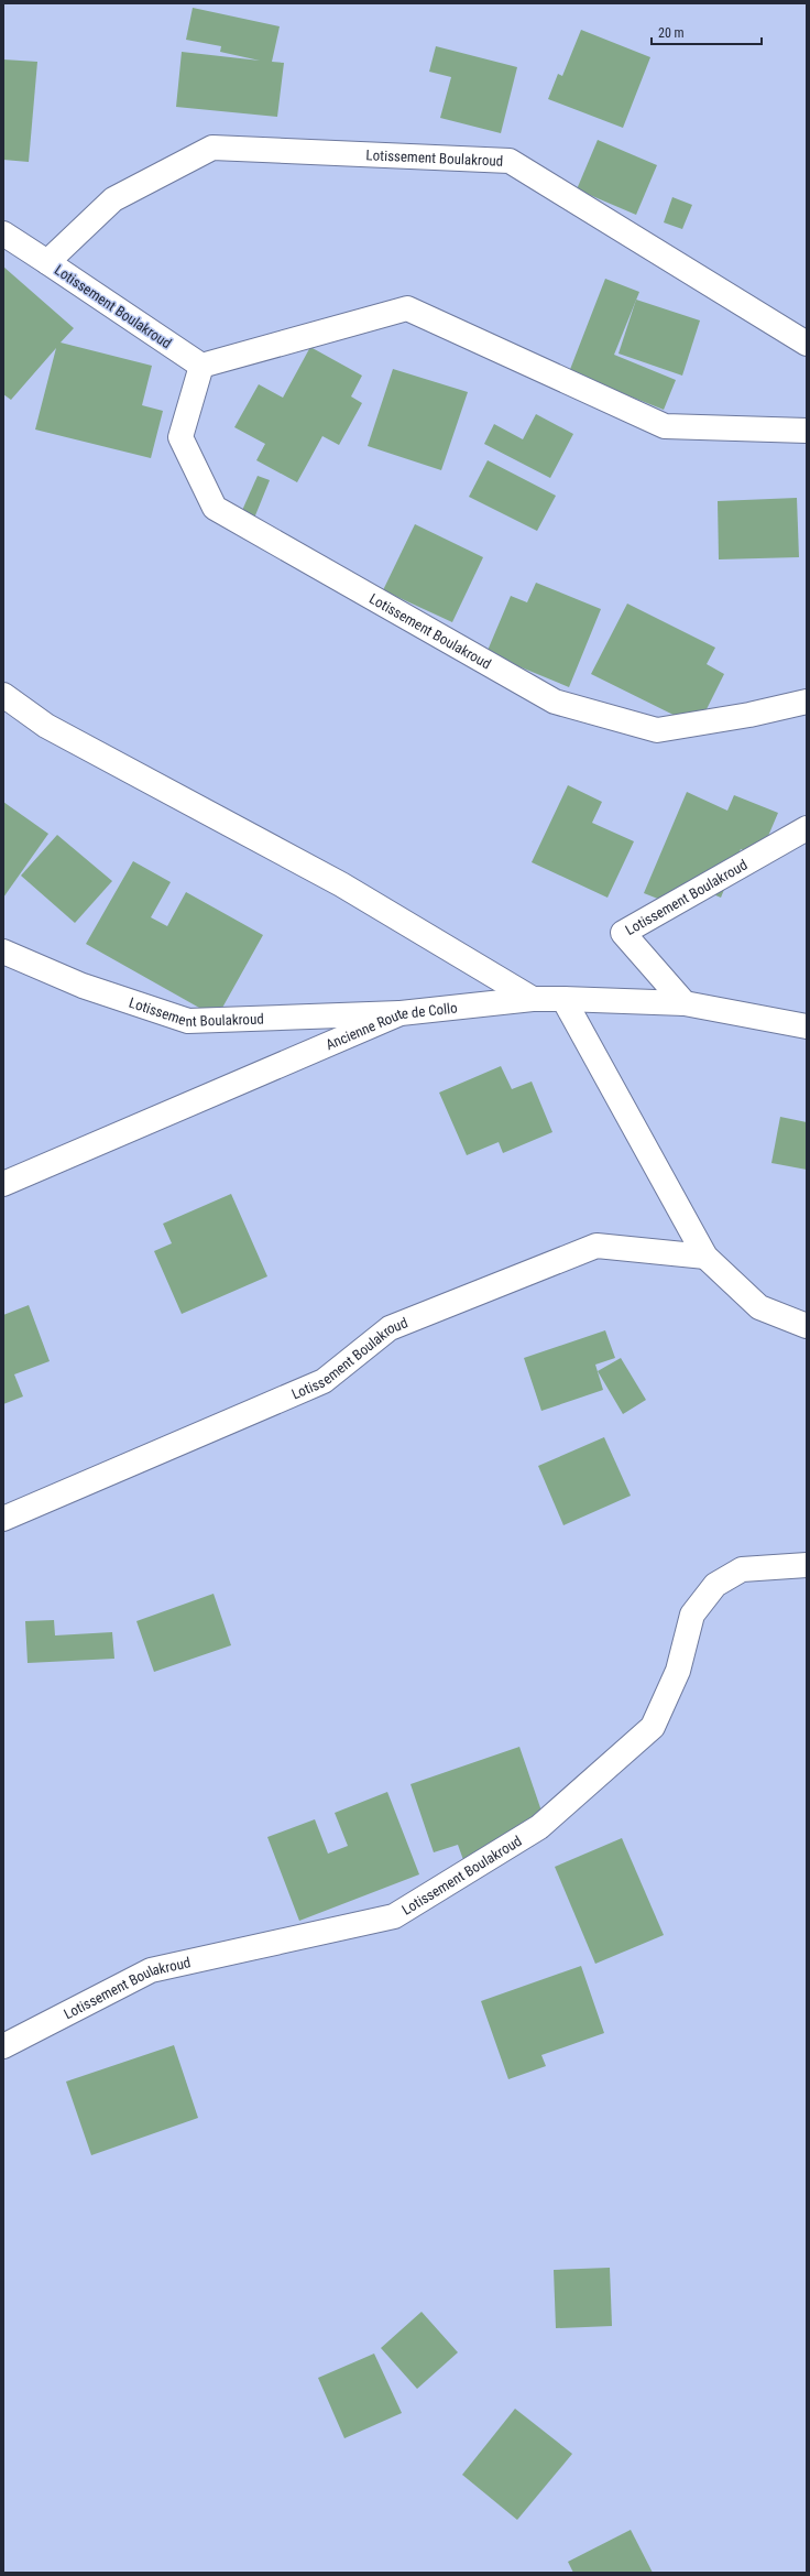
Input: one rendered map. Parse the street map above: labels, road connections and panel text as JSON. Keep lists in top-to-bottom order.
{
  "streets": {
    "street": ["Lotissement Boulakroud", "Ancienne Route de Collo"]
  },
  "crossings": [
    ["Lotissement Boulakroud", "Ancienne Route de Collo"]
  ],
  "scale_bar": "20 m"
}
